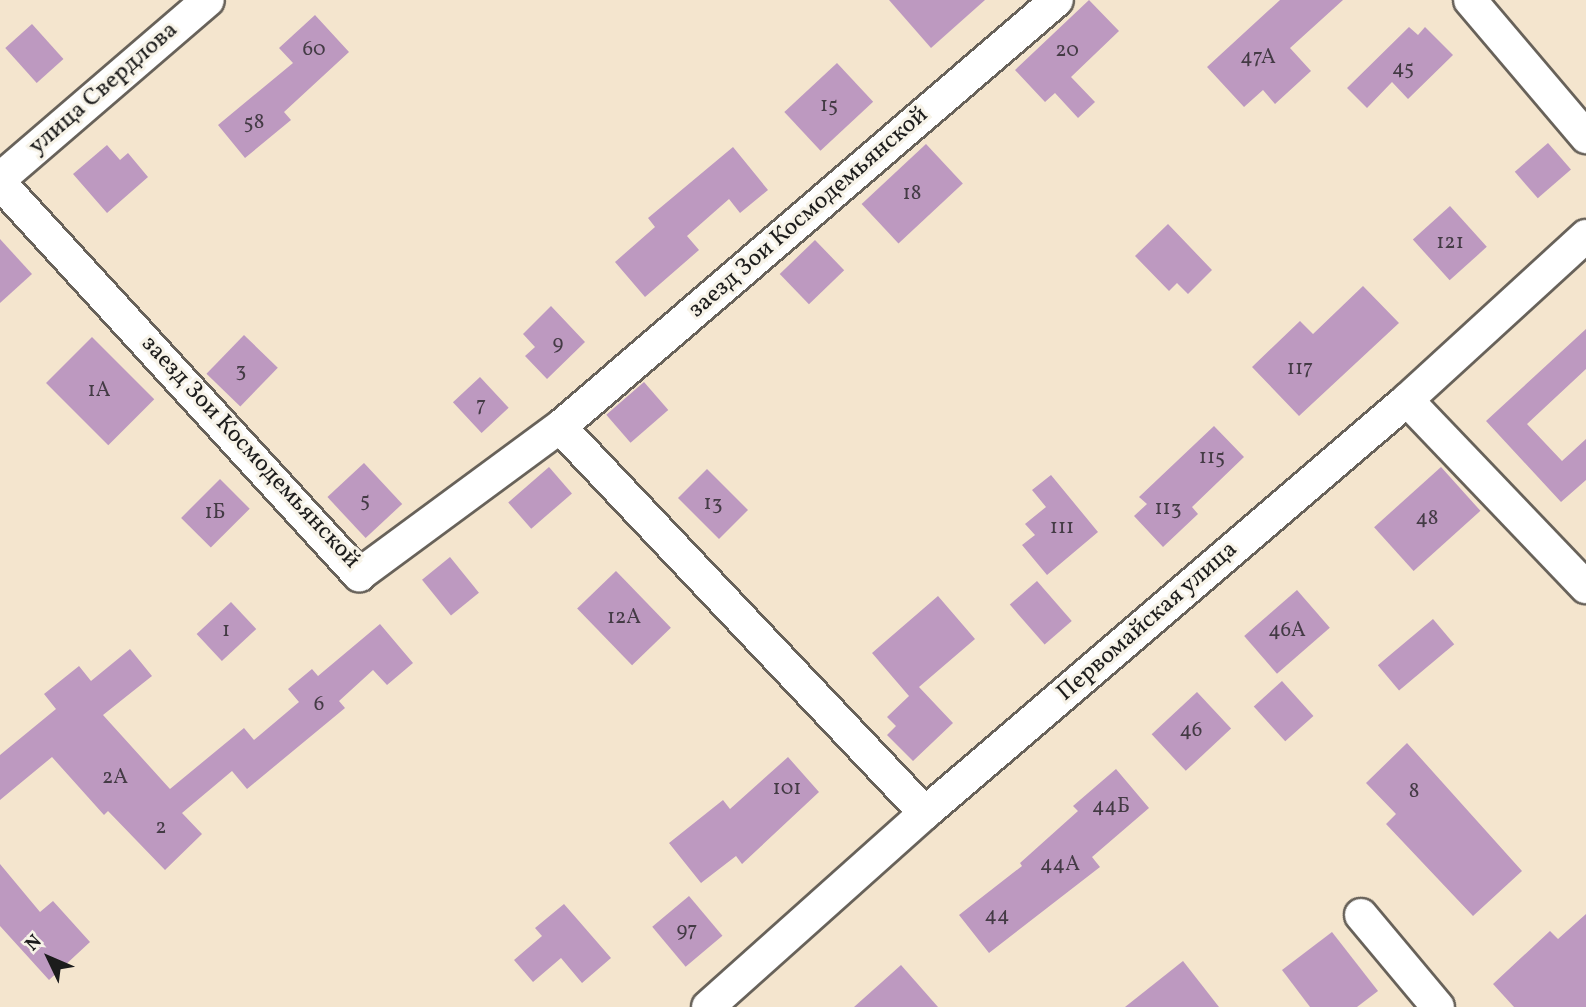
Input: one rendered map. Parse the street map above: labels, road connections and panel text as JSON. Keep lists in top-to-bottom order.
{
  "streets": {
    "street": ["улица Свердлова", "заезд Зои Космодемьянской", "Первомайская улица"]
  },
  "crossings": [
    ["улица Свердлова", "заезд Зои Космодемьянской"]
  ],
  "house_numbers": [
    "60",
    "20",
    "47А",
    "45",
    "15",
    "58",
    "18",
    "121",
    "9",
    "117",
    "3",
    "1А",
    "7",
    "115",
    "5",
    "13",
    "113",
    "1Б",
    "48",
    "111",
    "12А",
    "1",
    "46А",
    "6",
    "46",
    "2А",
    "101",
    "8",
    "44Б",
    "2",
    "44А",
    "44",
    "97"
  ],
  "north": "top left"
}
